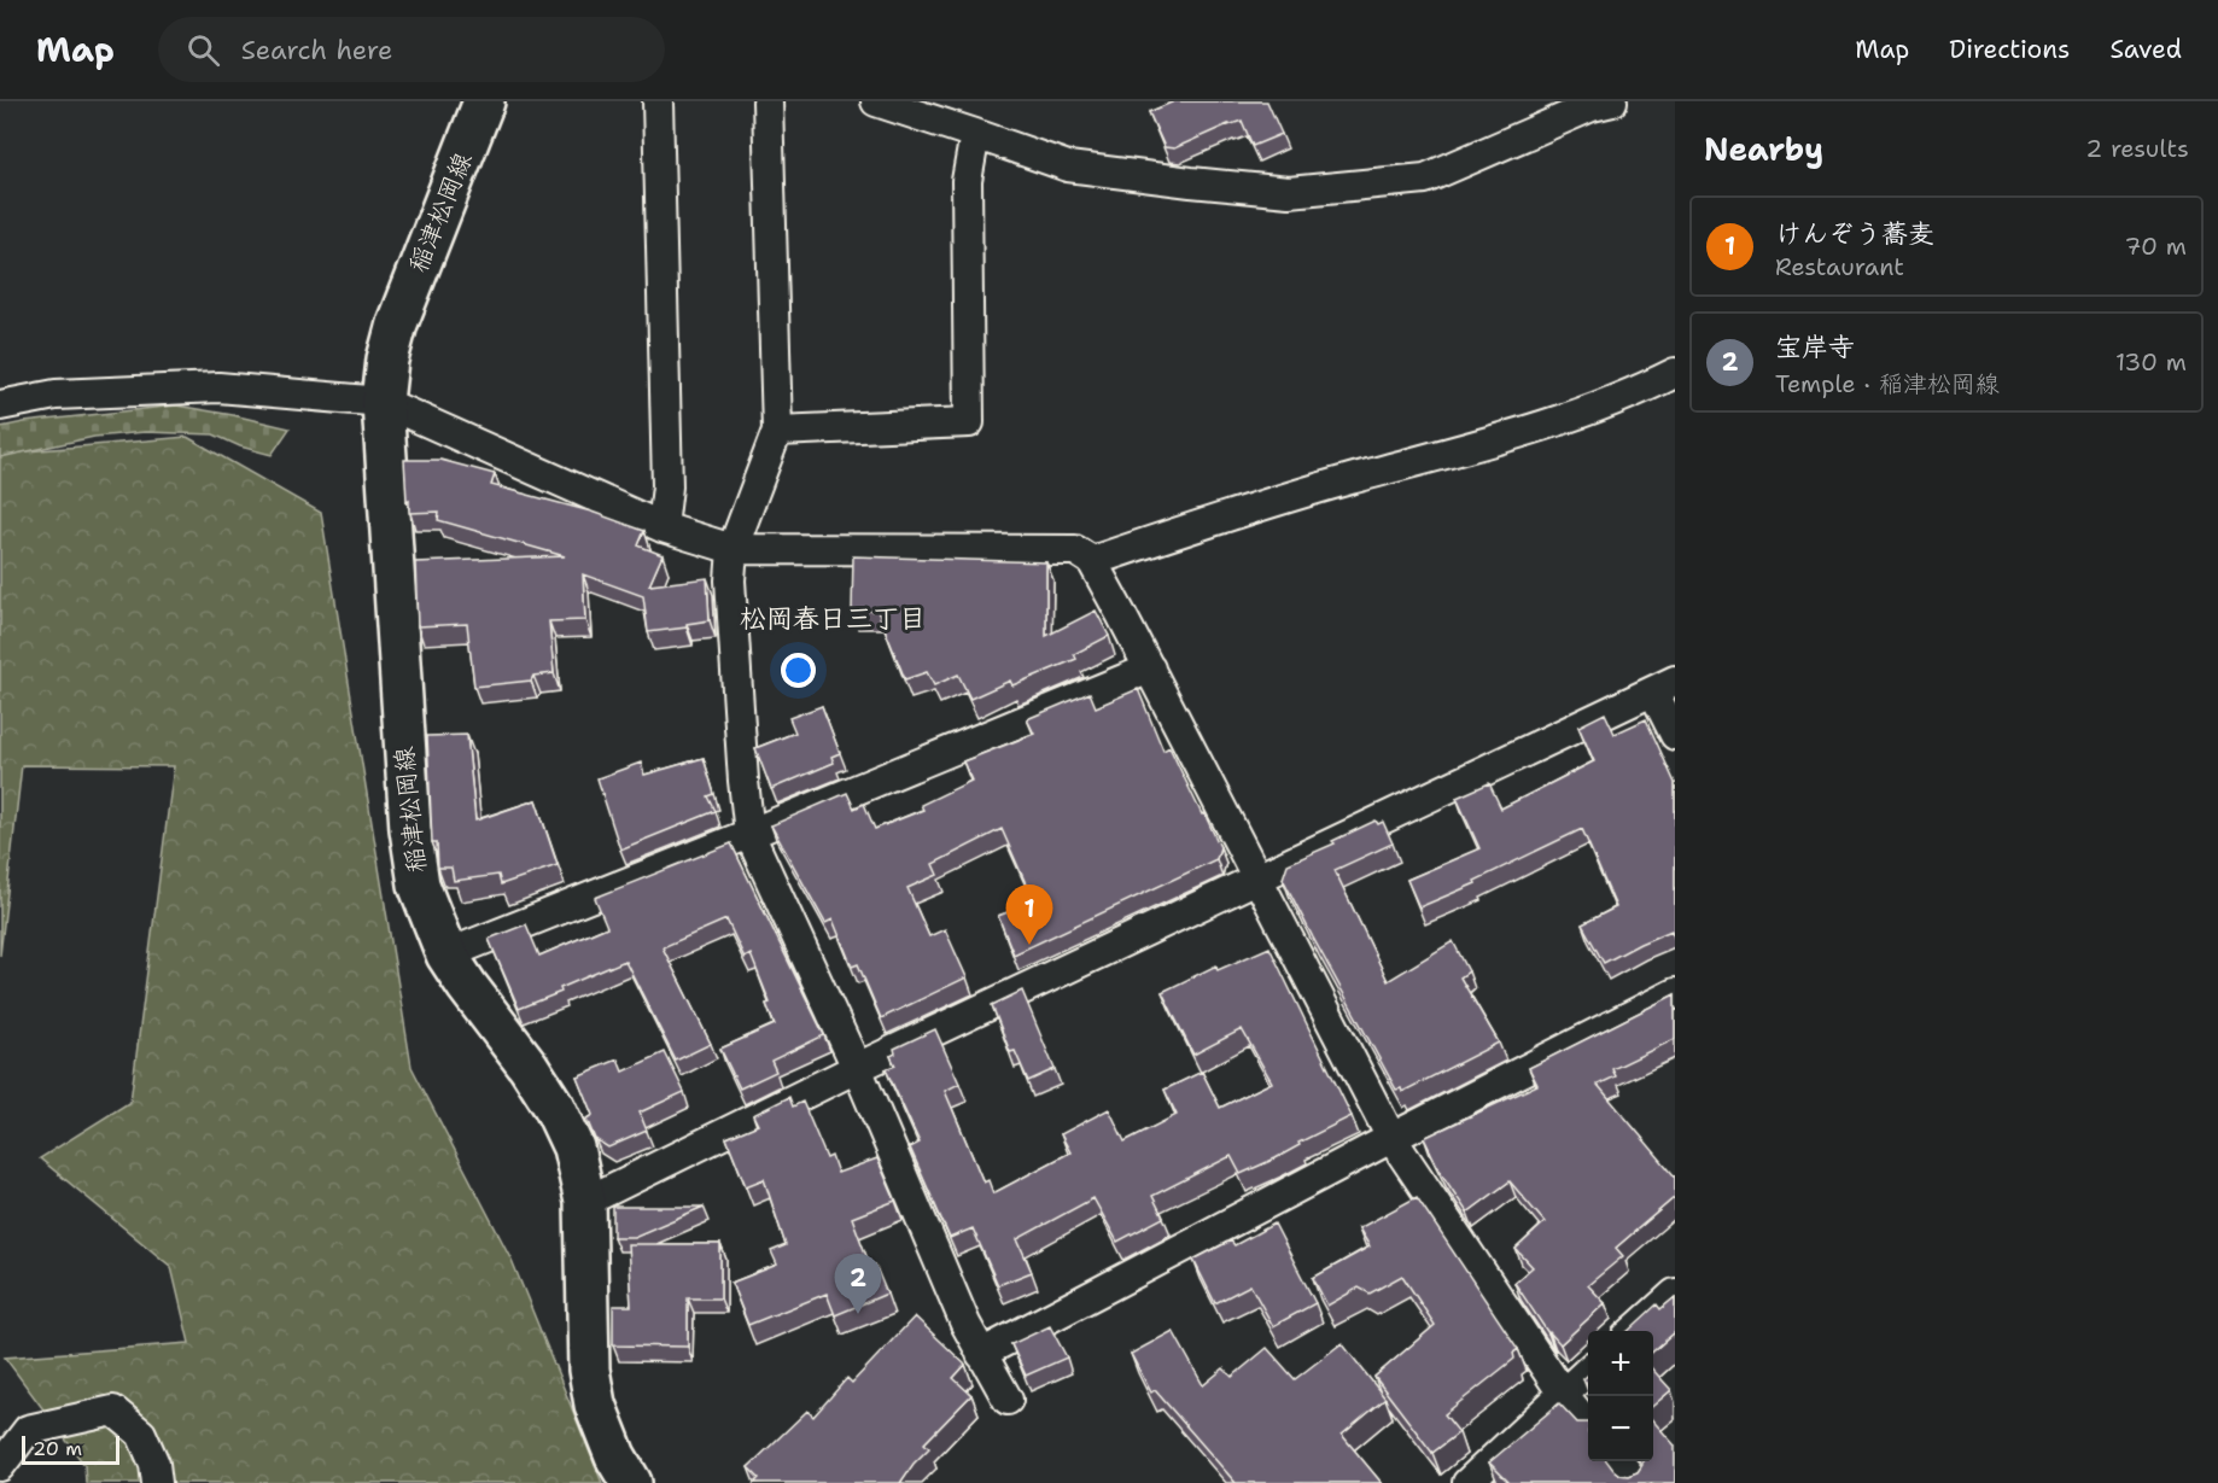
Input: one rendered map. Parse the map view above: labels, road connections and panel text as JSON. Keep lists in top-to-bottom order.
{
  "streets": {
    "main road": ["稲津松岡線"]
  },
  "districts": ["松岡春日三丁目"],
  "scale_bar": "20 m",
  "page": {
    "header": "Map",
    "search": "Search here",
    "nav": ["Map", "Directions", "Saved"],
    "heading": ["Nearby", "2 results"],
    "list": [
      {
        "mark": "1",
        "name": "けんぞう蕎麦",
        "note": "Restaurant",
        "value": "70 m"
      },
      {
        "mark": "2",
        "name": "宝岸寺",
        "note": "Temple · 稲津松岡線",
        "value": "130 m"
      }
    ],
    "pins": ["1", "2"],
    "map_buttons": ["+", "−"],
    "scale": "20 m"
  }
}
